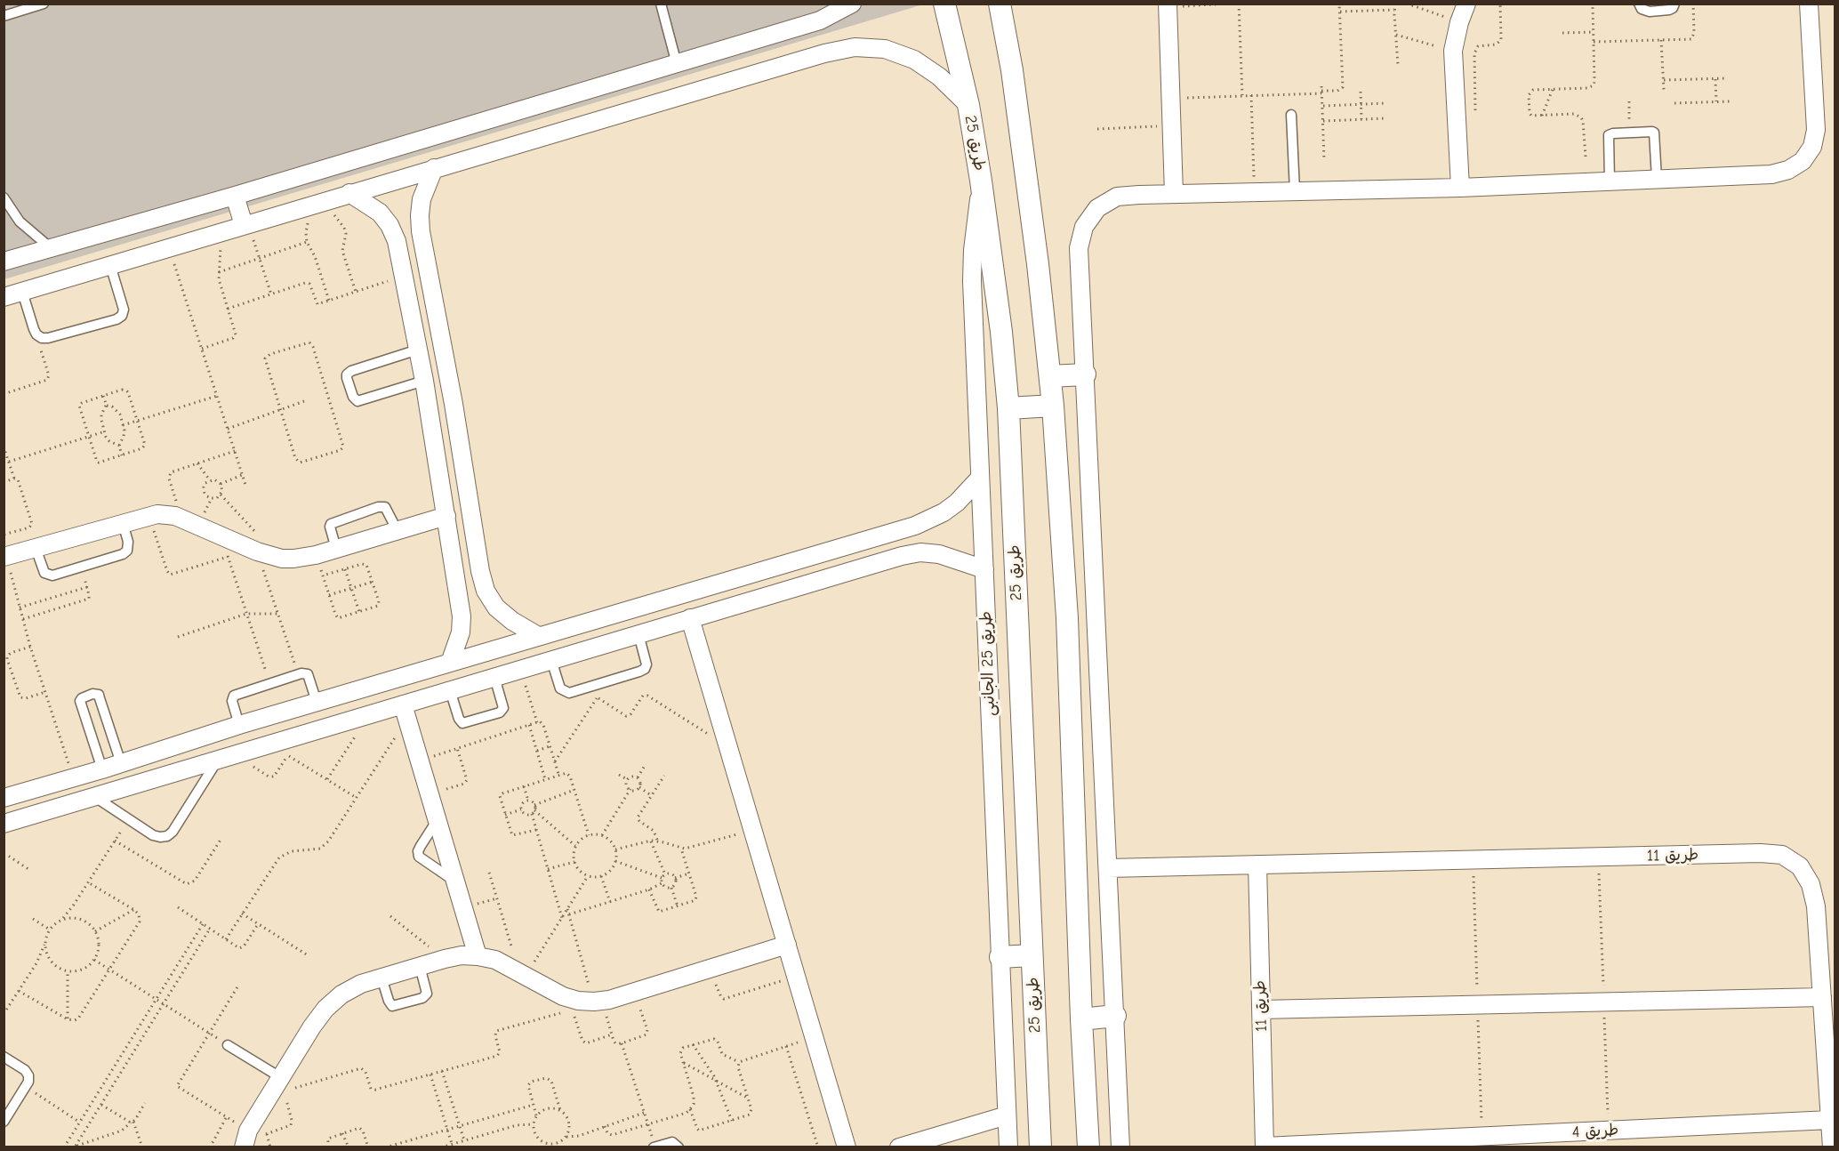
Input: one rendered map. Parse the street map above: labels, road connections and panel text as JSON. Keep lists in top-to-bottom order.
{
  "streets": {
    "street": [
      "طريق 25",
      "طريق 25 الجانبى",
      "طريق 11",
      "طريق 4"
    ]
  },
  "crossings": [
    ["طريق 25", "طريق 25 الجانبى"],
    ["طريق 11", "طريق 4"]
  ]
}
